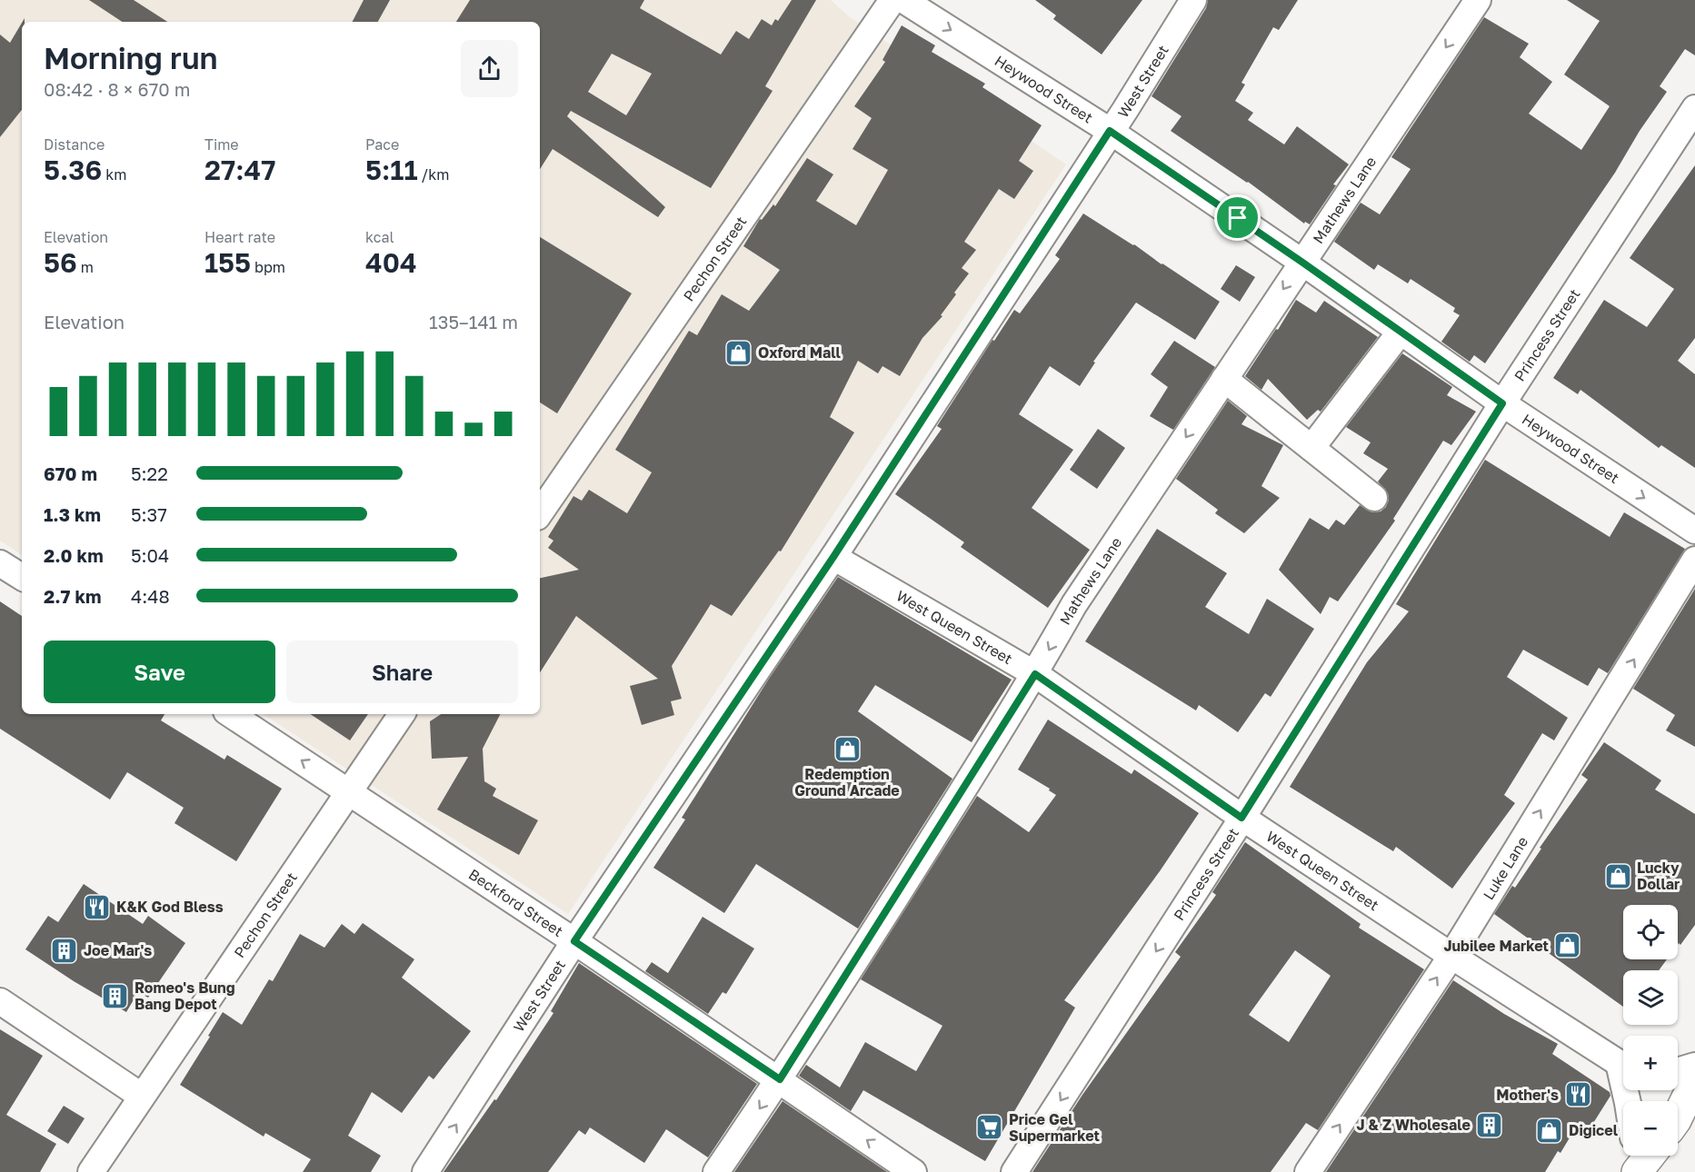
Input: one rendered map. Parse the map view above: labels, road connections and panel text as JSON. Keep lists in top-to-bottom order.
{
  "streets": {
    "street": [
      "West Street",
      "Heywood Street",
      "Mathews Lane",
      "Pechon Street",
      "Princess Street",
      "West Queen Street",
      "Luke Lane",
      "Beckford Street"
    ]
  },
  "crossings": [
    ["West Street", "Heywood Street"],
    ["West Street", "West Queen Street"],
    ["West Street", "Beckford Street"],
    ["Heywood Street", "Mathews Lane"],
    ["Heywood Street", "Princess Street"],
    ["Mathews Lane", "West Queen Street"],
    ["Mathews Lane", "Beckford Street"],
    ["Pechon Street", "Beckford Street"],
    ["Princess Street", "West Queen Street"],
    ["West Queen Street", "Luke Lane"]
  ],
  "one_way": [
    "Heywood Street",
    "Mathews Lane",
    "Luke Lane",
    "Beckford Street"
  ],
  "places": {
    "shop": [
      "Oxford Mall",
      "Redemption Ground Arcade",
      "Lucky Dollar",
      "Jubilee Market",
      "Digicel"
    ],
    "restaurant": ["K&K God Bless", "Mother's"],
    "building": ["Joe Mar's", "Romeo's Bung Bang Depot", "J & Z Wholesale"],
    "supermarket": ["Price Gel Supermarket"]
  },
  "page": {
    "heading": ["Morning run", "08:42 · 8 × 670 m"],
    "stats": [
      ["Distance", "5.36 km"],
      ["Time", "27:47"],
      ["Pace", "5:11 /km"],
      ["Elevation", "56 m"],
      ["Heart rate", "155 bpm"],
      ["kcal", "404"]
    ],
    "chart": ["Elevation", "135–141 m"],
    "list": [
      {
        "name": "670 m",
        "note": "5:22"
      },
      {
        "name": "1.3 km",
        "note": "5:37"
      },
      {
        "name": "2.0 km",
        "note": "5:04"
      },
      {
        "name": "2.7 km",
        "note": "4:48"
      }
    ],
    "buttons": ["Save", "Share"],
    "map_buttons": ["+", "−"]
  }
}
